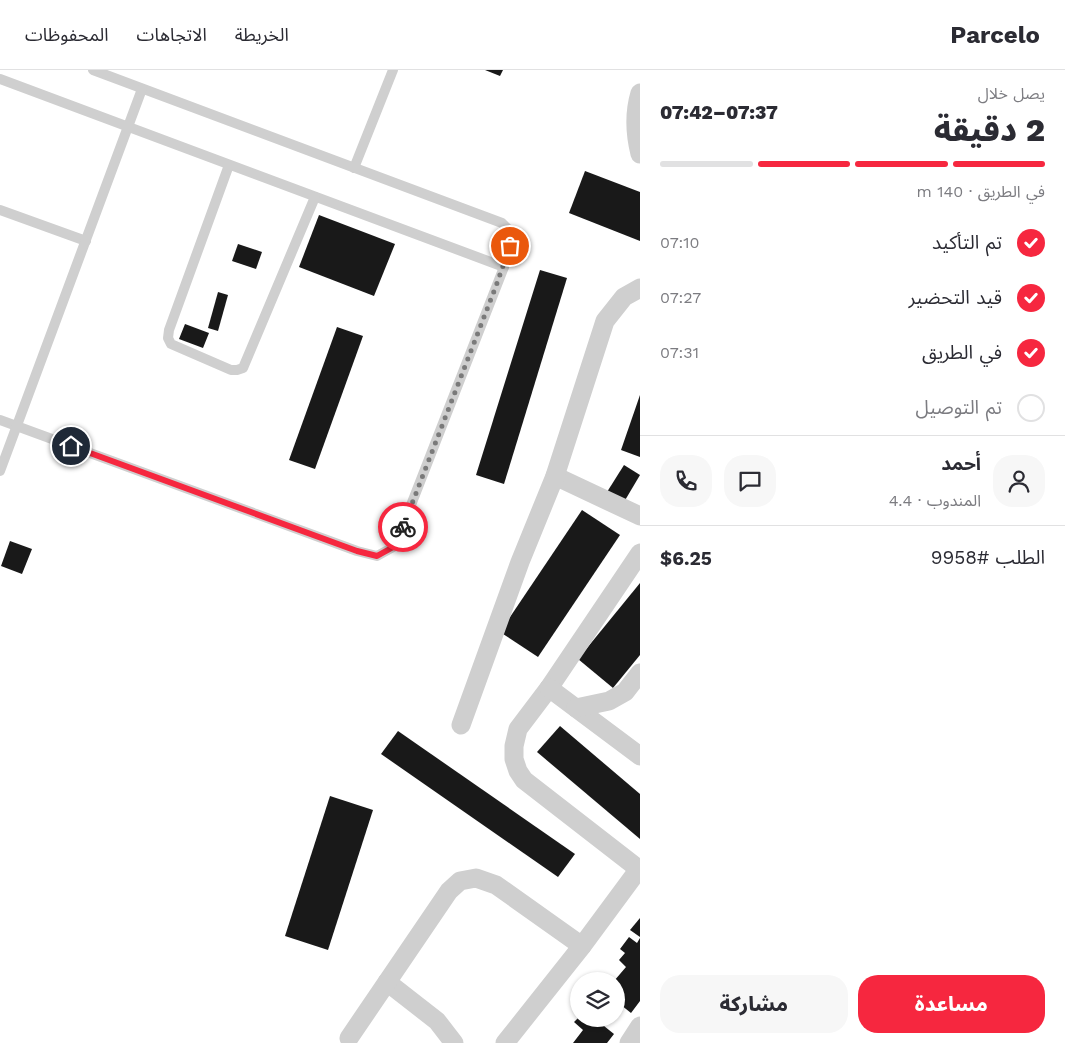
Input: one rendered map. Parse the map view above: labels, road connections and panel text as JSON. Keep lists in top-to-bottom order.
{
  "page": {
    "header": "Parcelo",
    "nav": ["الخريطة", "الاتجاهات", "المحفوظات"],
    "heading": ["2 دقيقة", "يصل خلال", "07:37–07:42"],
    "panel": [
      "أحمد",
      "المندوب · 4.4",
      "الطلب #9958",
      "$6.25"
    ],
    "bar": "في الطريق · 140 m",
    "list": [
      ["تم التأكيد", "07:10"],
      ["قيد التحضير", "07:27"],
      ["في الطريق", "07:31"],
      "تم التوصيل"
    ],
    "buttons": ["مساعدة", "مشاركة"]
  }
}
